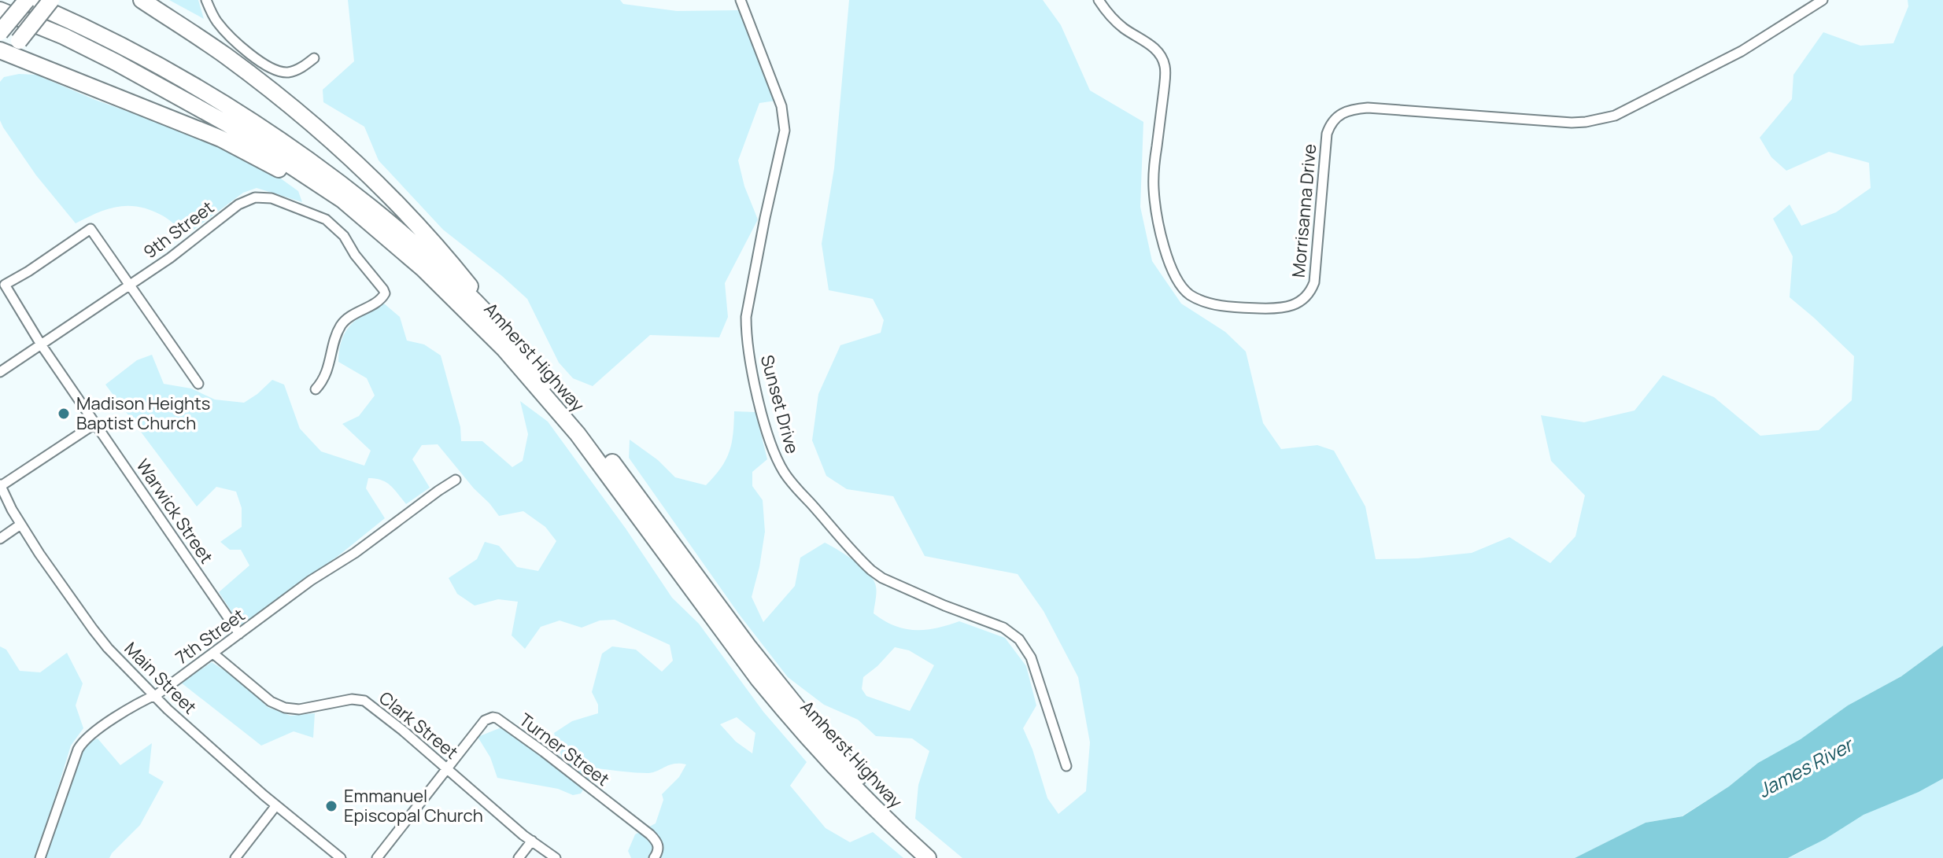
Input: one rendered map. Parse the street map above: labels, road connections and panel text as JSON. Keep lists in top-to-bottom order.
{
  "streets": {
    "highway": ["Amherst Highway"],
    "street": [
      "Morrisanna Drive",
      "9th Street",
      "Sunset Drive",
      "Warwick Street",
      "7th Street",
      "Main Street",
      "Clark Street",
      "Turner Street"
    ]
  },
  "crossings": [
    ["9th Street", "Warwick Street"],
    ["Warwick Street", "7th Street"],
    ["7th Street", "Main Street"],
    ["7th Street", "Clark Street"],
    ["Clark Street", "Turner Street"]
  ],
  "water": ["James River"],
  "places": ["Madison Heights Baptist Church", "Emmanuel Episcopal Church"]
}
